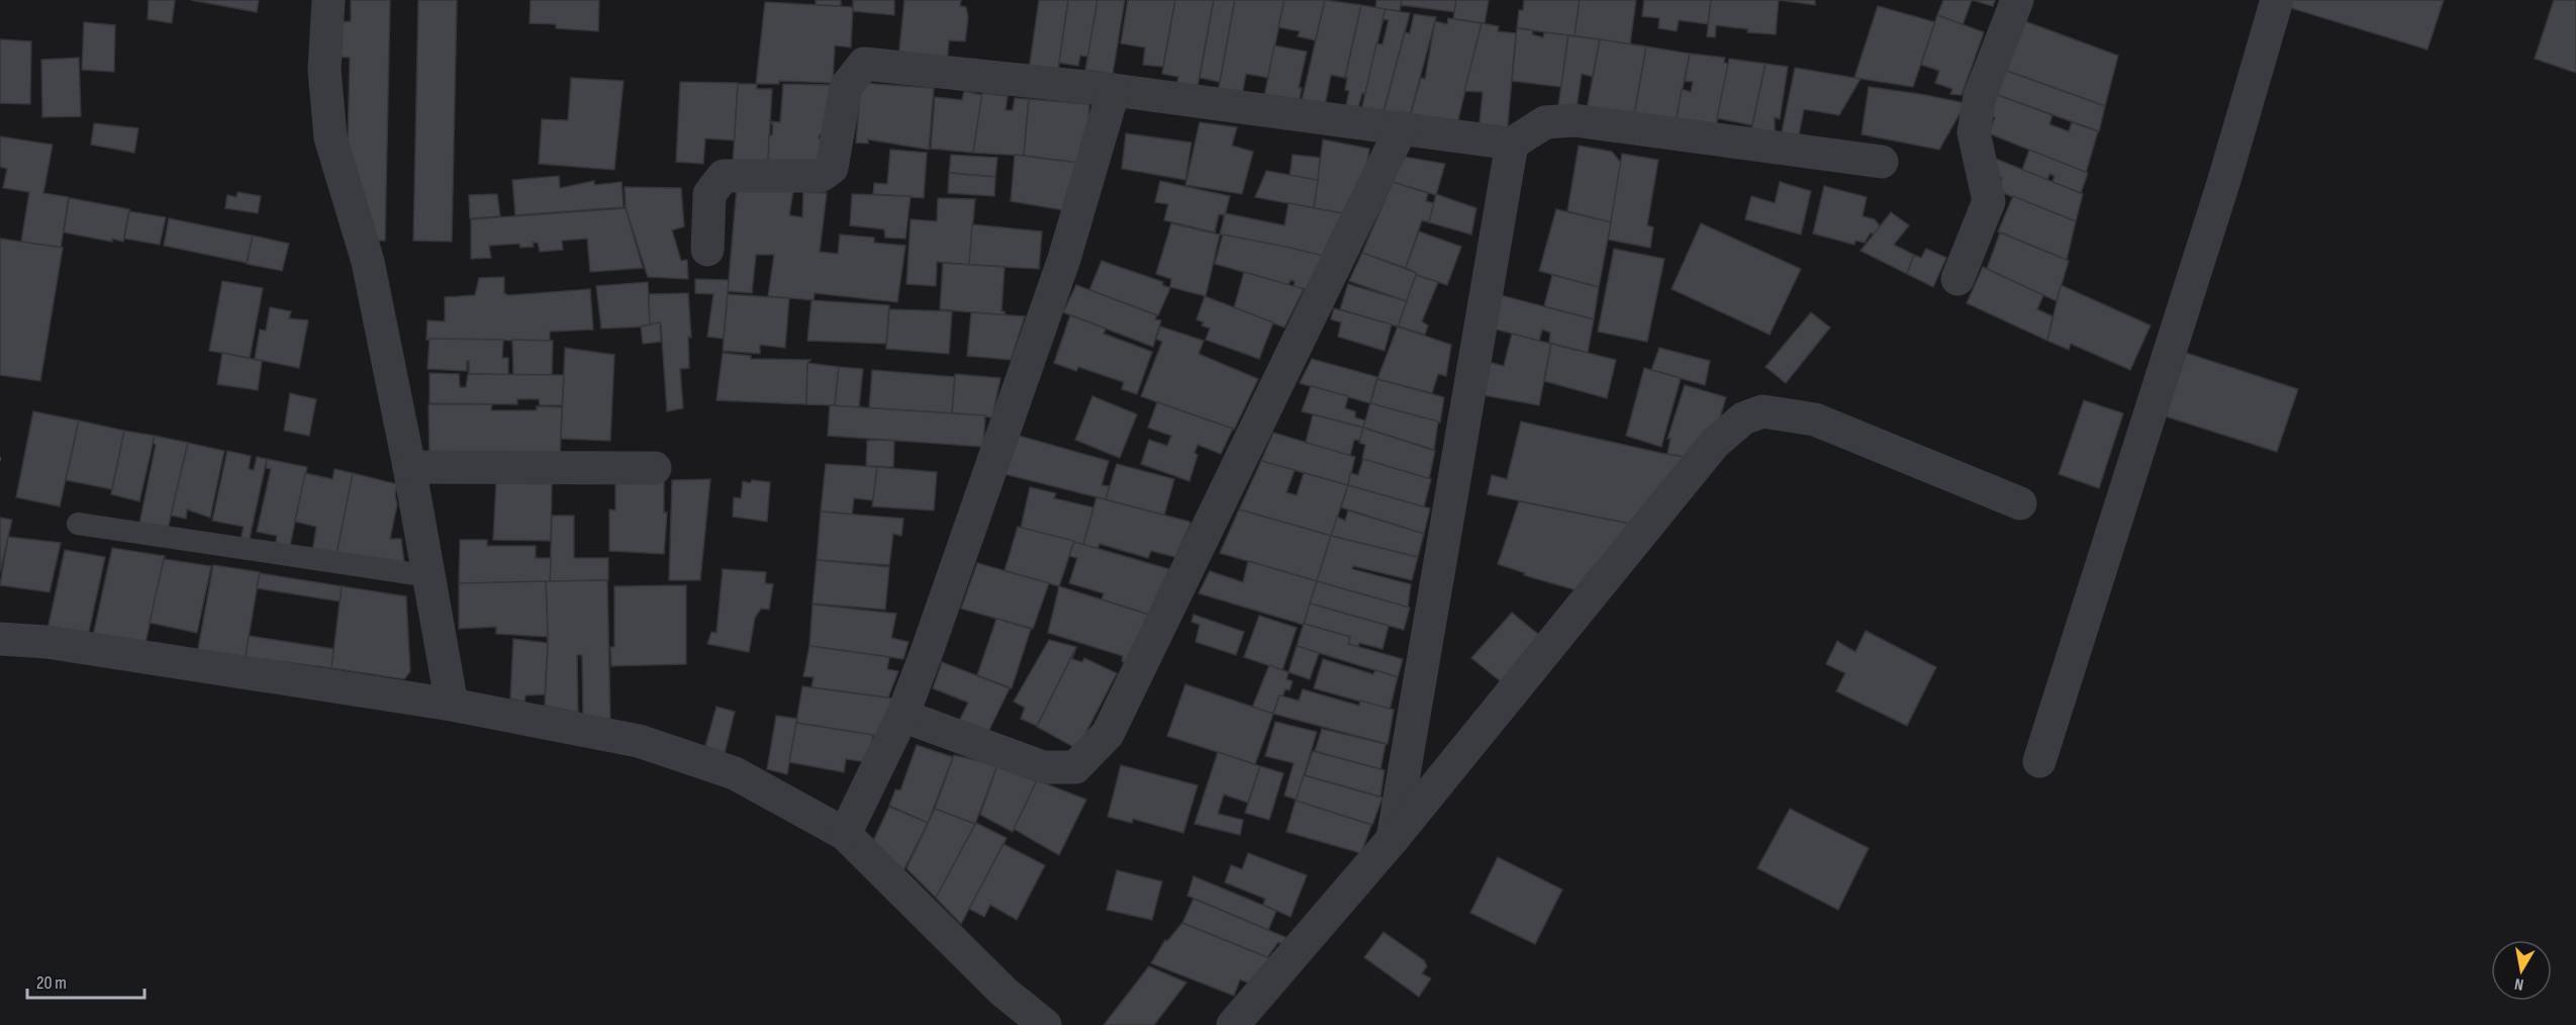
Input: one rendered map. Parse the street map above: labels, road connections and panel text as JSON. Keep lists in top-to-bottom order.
{
  "scale_bar": "20 m",
  "north": "bottom"
}
